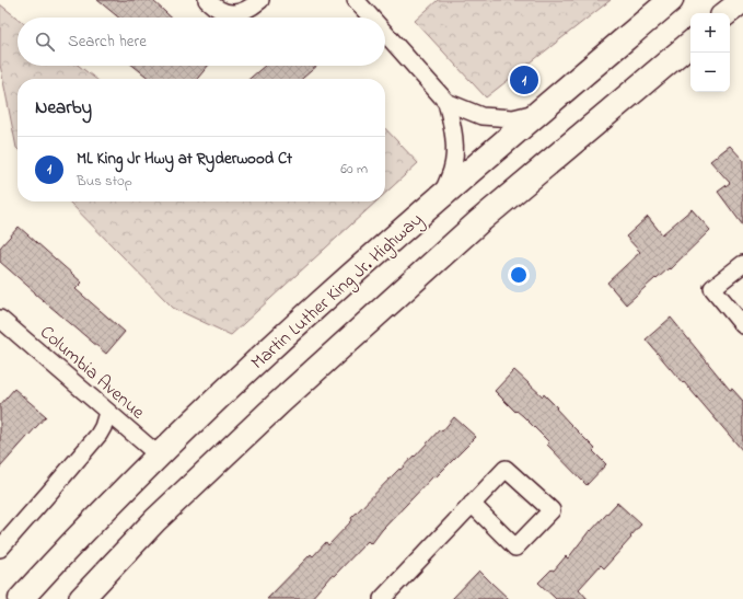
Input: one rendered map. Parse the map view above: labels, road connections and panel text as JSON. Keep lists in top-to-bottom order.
{
  "streets": {
    "main road": ["Martin Luther King Jr. Highway"],
    "street": ["Columbia Avenue"]
  },
  "crossings": [
    ["Martin Luther King Jr. Highway", "Columbia Avenue"]
  ],
  "page": {
    "map_buttons": ["+", "−"],
    "search": "Search here",
    "pins": "1",
    "heading": "Nearby",
    "list": [
      {
        "mark": "1",
        "name": "ML King Jr Hwy at Ryderwood Ct",
        "note": "Bus stop",
        "value": "60 m"
      }
    ]
  }
}
